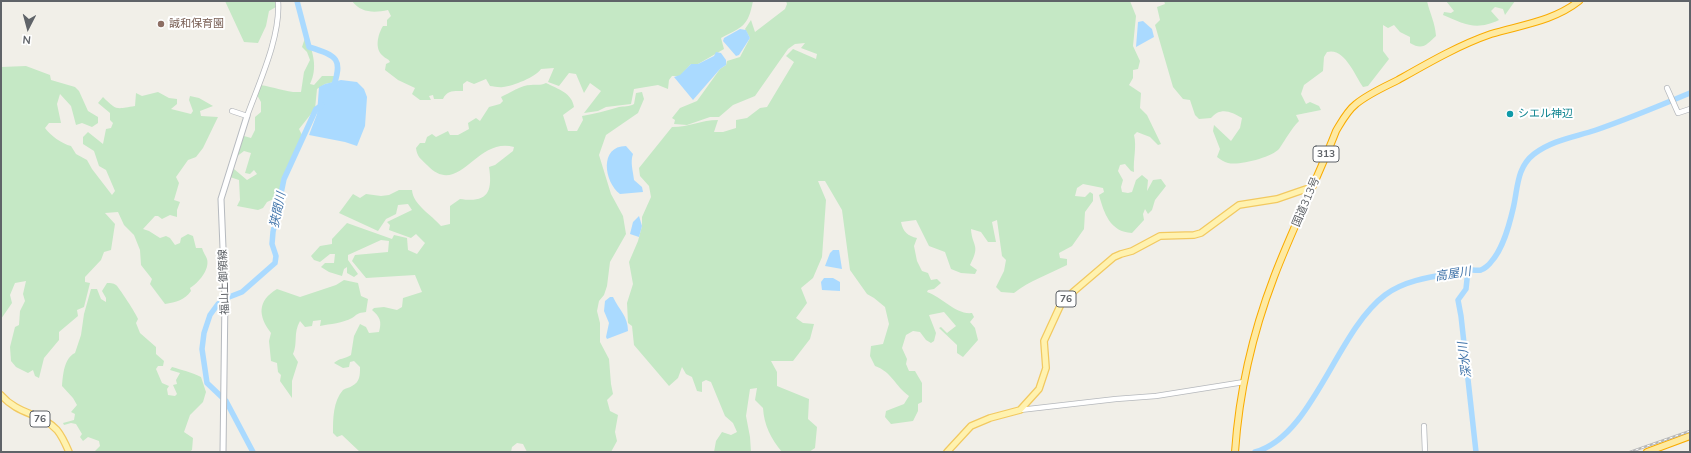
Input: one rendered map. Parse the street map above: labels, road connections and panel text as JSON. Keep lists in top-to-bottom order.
{
  "streets": {
    "highway": ["313", "国道313号"],
    "main road": ["福山上御領線", "76"]
  },
  "crossings": [
    ["国道313号", "76"]
  ],
  "water": ["狭間川", "高屋川", "深水川"],
  "places": ["誠和保育園", "シエル神辺"],
  "north": "bottom"
}
